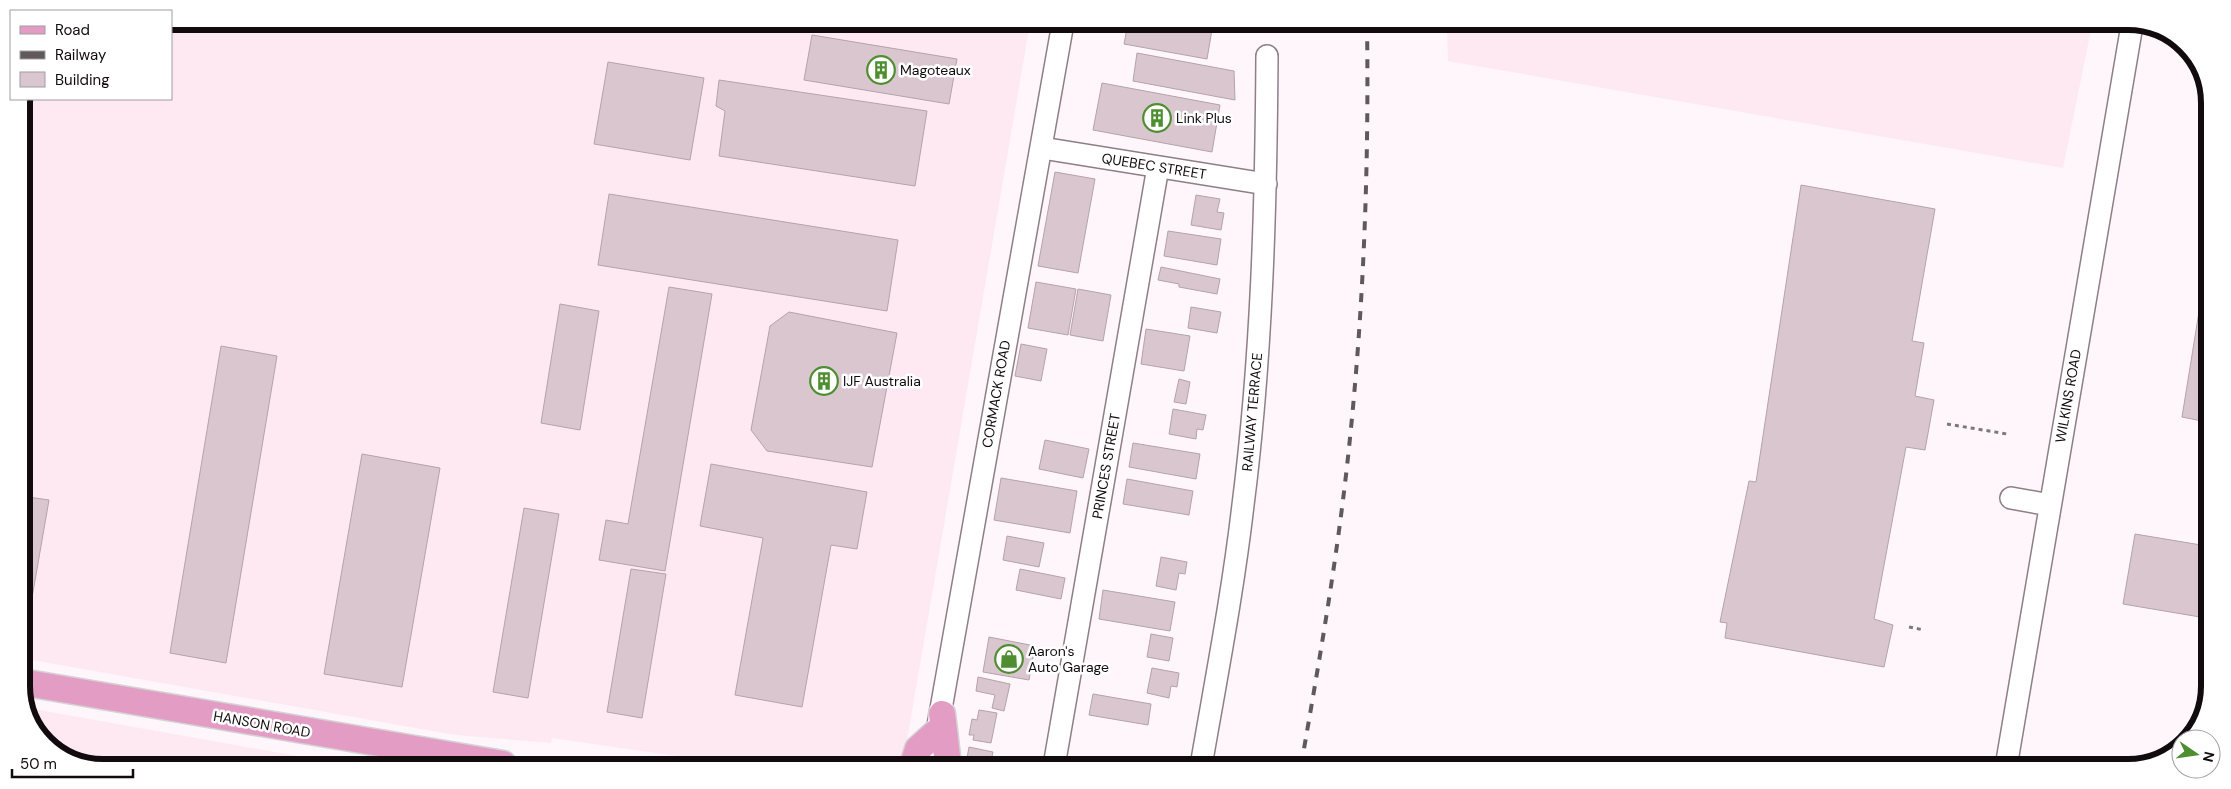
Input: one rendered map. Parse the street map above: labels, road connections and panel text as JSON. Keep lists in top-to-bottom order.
{
  "streets": {
    "main road": ["HANSON ROAD"],
    "street": [
      "QUEBEC STREET",
      "CORMACK ROAD",
      "WILKINS ROAD",
      "RAILWAY TERRACE",
      "PRINCES STREET"
    ]
  },
  "crossings": [
    ["QUEBEC STREET", "CORMACK ROAD"],
    ["QUEBEC STREET", "RAILWAY TERRACE"],
    ["QUEBEC STREET", "PRINCES STREET"]
  ],
  "places": {
    "building": ["Magoteaux", "Link Plus", "IJF Australia"],
    "shop": ["Aaron's Auto Garage"]
  },
  "legend": ["Road", "Railway", "Building"],
  "scale_bar": "50 m",
  "north": "right"
}
